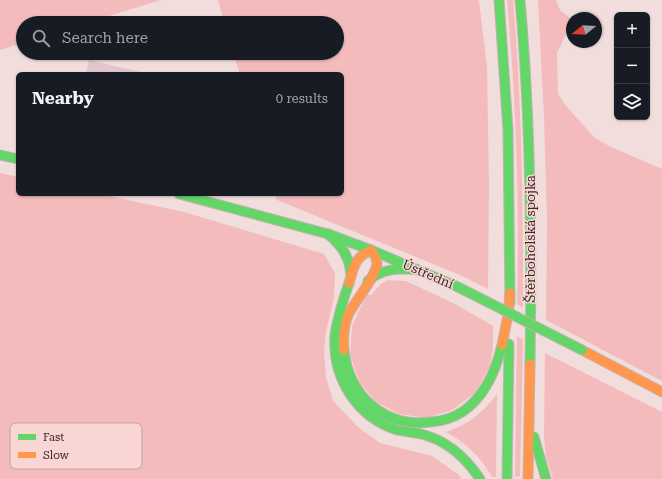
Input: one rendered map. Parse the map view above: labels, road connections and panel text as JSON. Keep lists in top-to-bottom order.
{
  "streets": {
    "main road": ["Štěrboholská spojka", "Ústřední"]
  },
  "legend": ["Fast", "Slow"],
  "north": "left",
  "page": {
    "map_buttons": ["+", "−"],
    "search": "Search here",
    "heading": ["Nearby", "0 results"]
  }
}
